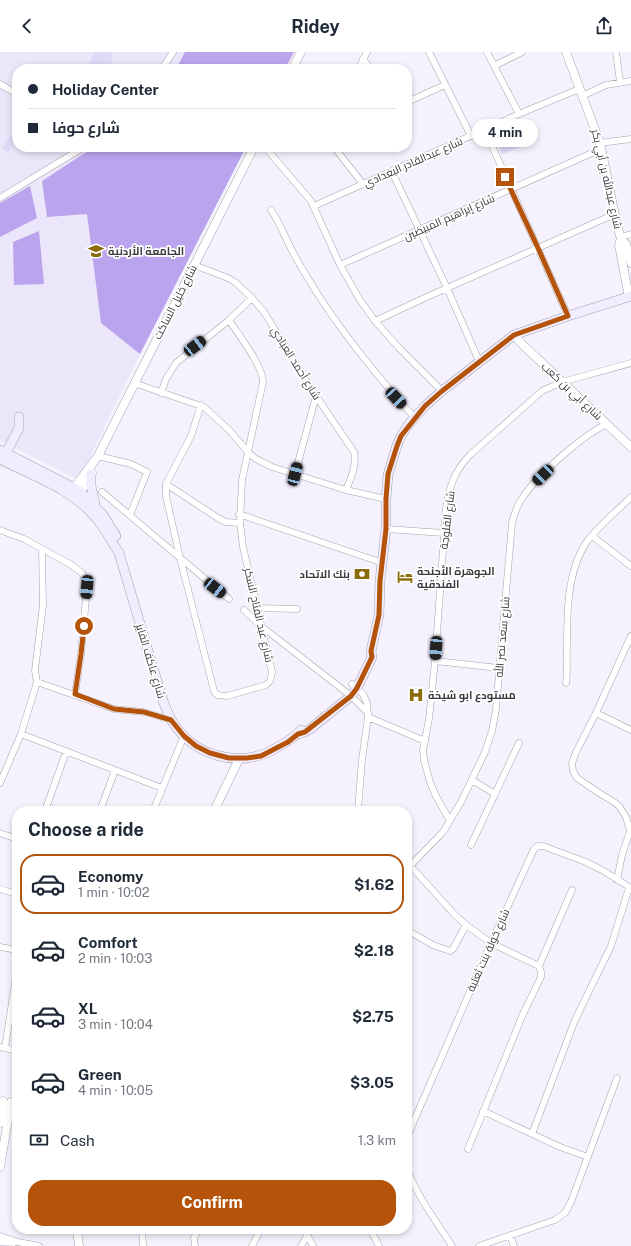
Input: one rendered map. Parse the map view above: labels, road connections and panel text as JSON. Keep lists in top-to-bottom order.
{
  "streets": {
    "main road": ["شارع عاكف الفايز"],
    "street": [
      "شارع عبدالقادر البغدادي",
      "شارع عبدالله بن أبي بكر",
      "شارع إبراهيم المبيضين",
      "شارع خليل الساكت",
      "شارع أحمد العبادي",
      "شارع أبي بن كعب",
      "شارع الفلوجة",
      "شارع عبد الفتاح السكر",
      "شارع سعد نصر الله",
      "شارع خولة بنت ثعلبة"
    ]
  },
  "crossings": [
    ["شارع عبدالقادر البغدادي", "شارع عبدالله بن أبي بكر"],
    ["شارع عبدالله بن أبي بكر", "شارع إبراهيم المبيضين"],
    ["شارع عبدالله بن أبي بكر", "شارع عاكف الفايز"],
    ["شارع خليل الساكت", "شارع أحمد العبادي"],
    ["شارع خليل الساكت", "شارع عاكف الفايز"],
    ["شارع أبي بن كعب", "شارع الفلوجة"],
    ["شارع أبي بن كعب", "شارع سعد نصر الله"],
    ["شارع أبي بن كعب", "شارع عاكف الفايز"],
    ["شارع الفلوجة", "شارع سعد نصر الله"]
  ],
  "places": {
    "school or university": ["الجامعة الأردنية"],
    "bank": ["بنك الاتحاد"],
    "hotel": ["الجوهرة الأجنحة الفندقية"],
    "hospital": ["مستودع ابو شيخة"]
  },
  "page": {
    "header": "Ridey",
    "banner": ["Holiday Center", "شارع حوفا"],
    "bubble": "4 min",
    "heading": "Choose a ride",
    "list": [
      {
        "name": "Economy",
        "note": "1 min · 10:02",
        "value": "$1.62"
      },
      {
        "name": "Comfort",
        "note": "2 min · 10:03",
        "value": "$2.18"
      },
      {
        "name": "XL",
        "note": "3 min · 10:04",
        "value": "$2.75"
      },
      {
        "name": "Green",
        "note": "4 min · 10:05",
        "value": "$3.05"
      }
    ],
    "pay": ["Cash", "1.3 km"],
    "buttons": "Confirm"
  }
}
